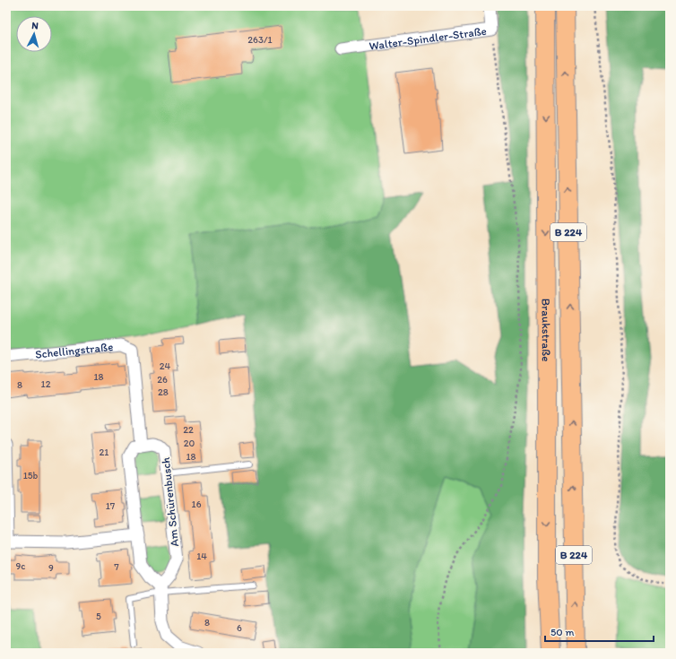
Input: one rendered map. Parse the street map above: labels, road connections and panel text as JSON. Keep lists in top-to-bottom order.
{
  "streets": {
    "main road": ["B 224", "Braukstraße"],
    "street": ["Walter-Spindler-Straße", "Schellingstraße", "Am Schürenbusch"]
  },
  "crossings": [
    ["Schellingstraße", "Am Schürenbusch"]
  ],
  "house_numbers": [
    "263/1",
    "24",
    "18",
    "26",
    "12",
    "8",
    "28",
    "22",
    "20",
    "21",
    "18",
    "15b",
    "16",
    "17",
    "14",
    "9c",
    "7",
    "9",
    "5",
    "8",
    "6"
  ],
  "scale_bar": "50 m",
  "north": "top"
}
